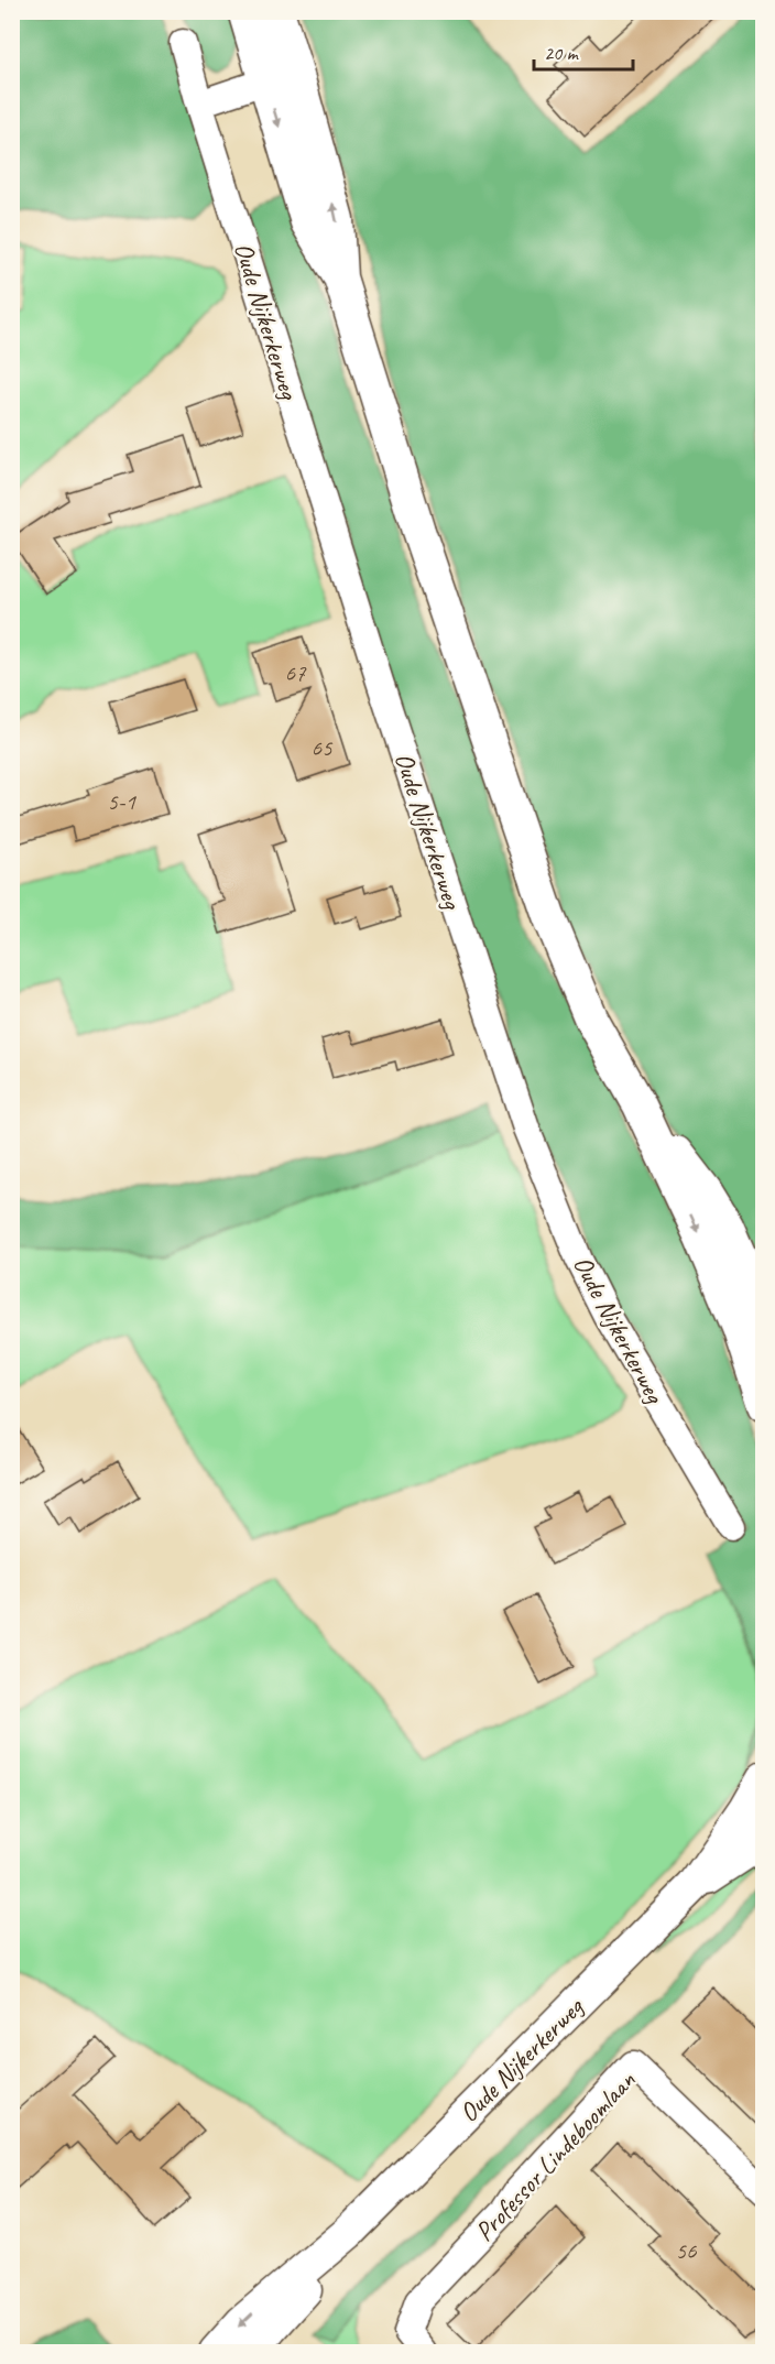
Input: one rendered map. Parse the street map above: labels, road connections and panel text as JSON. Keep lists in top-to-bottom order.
{
  "streets": {
    "street": ["Oude Nijkerkerweg", "Professor Lindeboomlaan"]
  },
  "house_numbers": [
    "67",
    "65",
    "5-1",
    "56"
  ],
  "scale_bar": "20 m"
}
